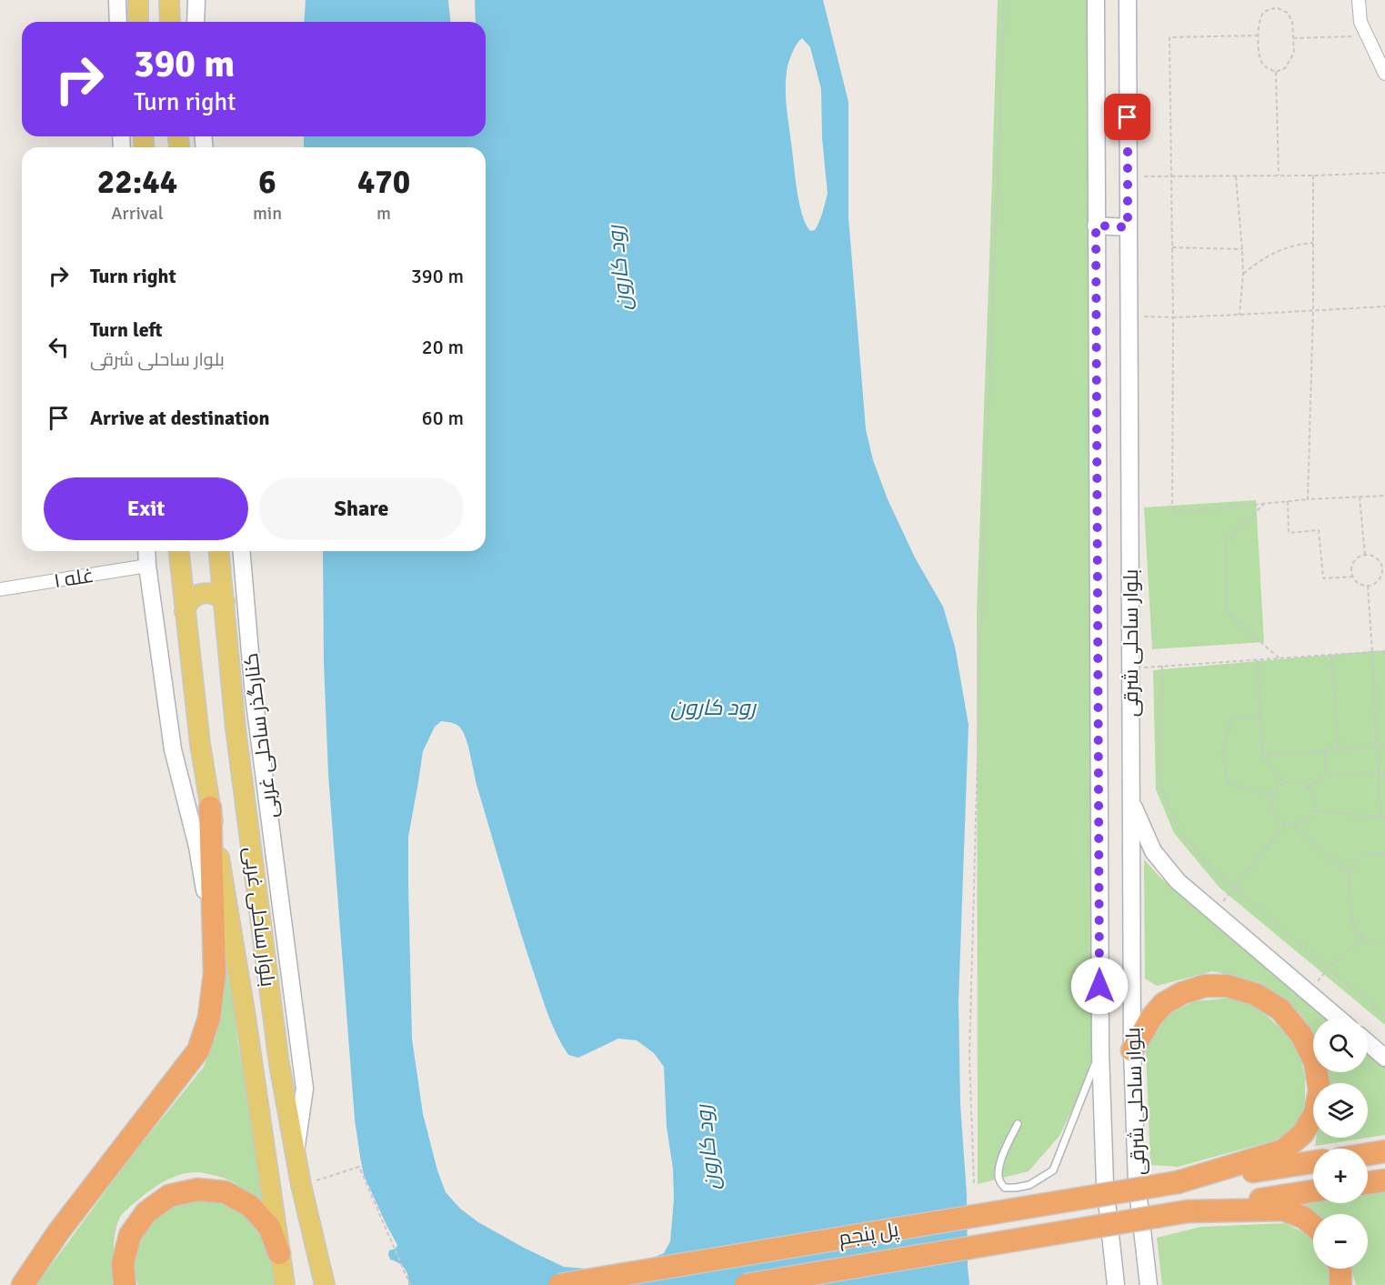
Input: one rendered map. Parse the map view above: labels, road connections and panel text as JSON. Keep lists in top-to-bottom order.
{
  "streets": {
    "highway": ["پل پنجم"],
    "main road": ["بلوار ساحلی شرقی", "کنارگذر ساحلی غربی", "بلوار ساحلی غربی"],
    "street": ["غله ۱"]
  },
  "crossings": [
    ["کنارگذر ساحلی غربی", "بلوار ساحلی غربی"]
  ],
  "water": ["رود کارون"],
  "page": {
    "turn": ["390 m", "Turn right"],
    "eta": [
      "22:44",
      "Arrival",
      "6",
      "min",
      "470",
      "m"
    ],
    "list": [
      {
        "name": "Turn right",
        "value": "390 m"
      },
      {
        "name": "Turn left",
        "note": "بلوار ساحلی شرقی",
        "value": "20 m"
      },
      {
        "name": "Arrive at destination",
        "value": "60 m"
      }
    ],
    "buttons": ["Exit", "Share"],
    "map_buttons": ["+", "−"]
  }
}
